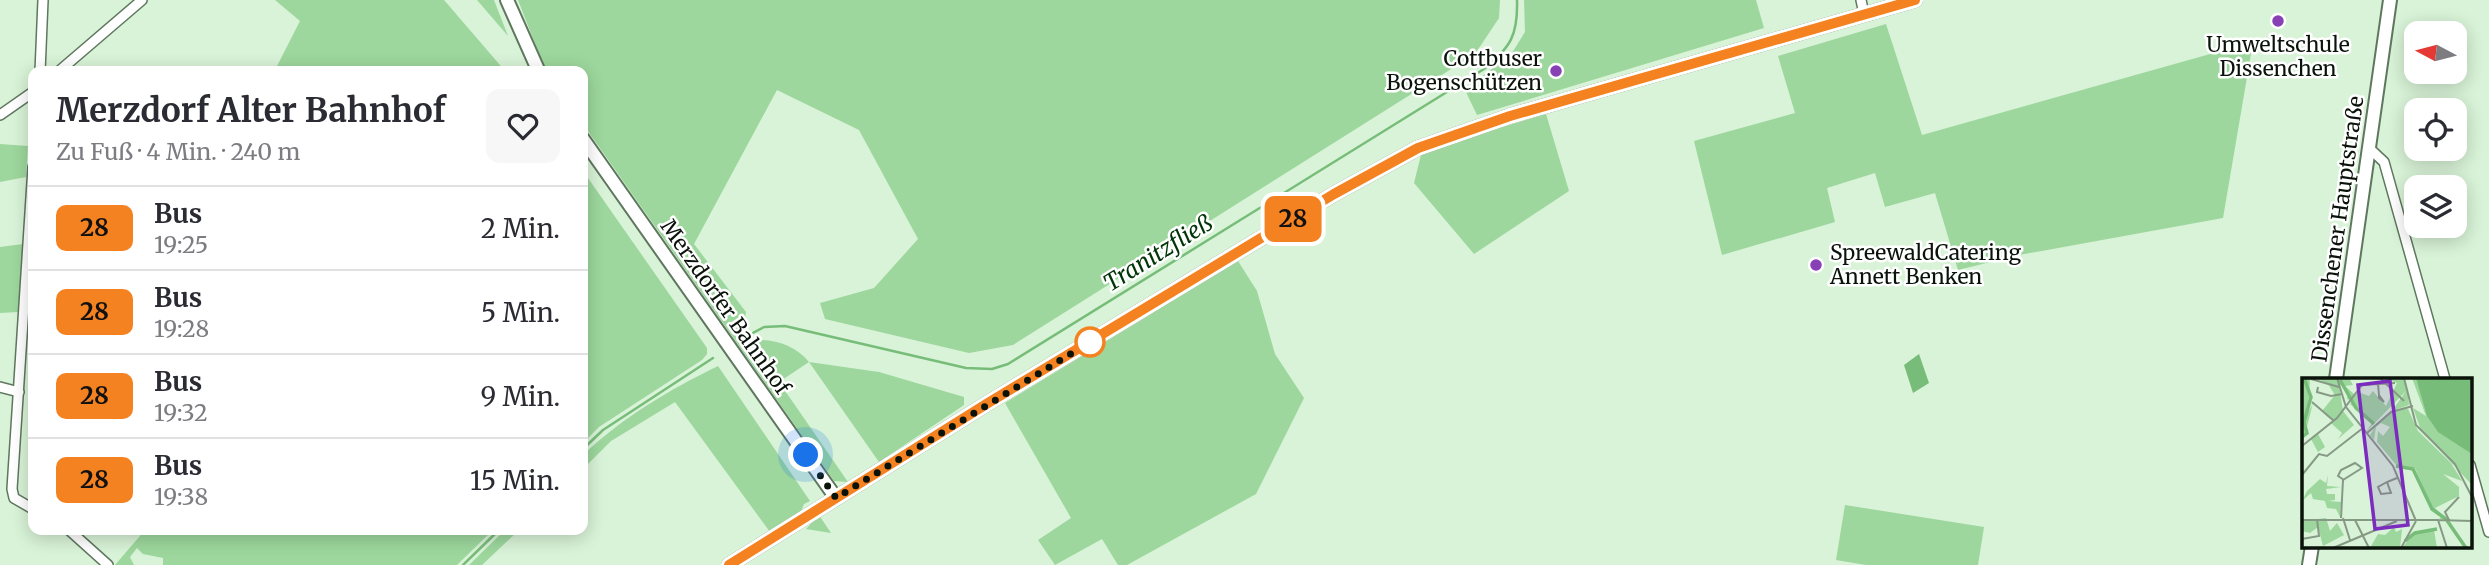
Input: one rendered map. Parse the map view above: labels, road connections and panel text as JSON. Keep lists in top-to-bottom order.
{
  "streets": {
    "street": ["Dissenchener Hauptstraße", "Merzdorfer Bahnhof"]
  },
  "water": ["Tranitzfließ"],
  "places": ["Umweltschule Dissenchen", "Cottbuser Bogenschützen", "SpreewaldCatering Annett Benken"],
  "lines": ["bus line 28"],
  "north": "left",
  "page": {
    "on_map": "28",
    "heading": ["Merzdorf Alter Bahnhof", "Zu Fuß · 4 Min. · 240 m"],
    "list": [
      {
        "mark": "28",
        "name": "Bus",
        "note": "19:25",
        "value": "2 Min."
      },
      {
        "mark": "28",
        "name": "Bus",
        "note": "19:28",
        "value": "5 Min."
      },
      {
        "mark": "28",
        "name": "Bus",
        "note": "19:32",
        "value": "9 Min."
      },
      {
        "mark": "28",
        "name": "Bus",
        "note": "19:38",
        "value": "15 Min."
      }
    ]
  }
}
